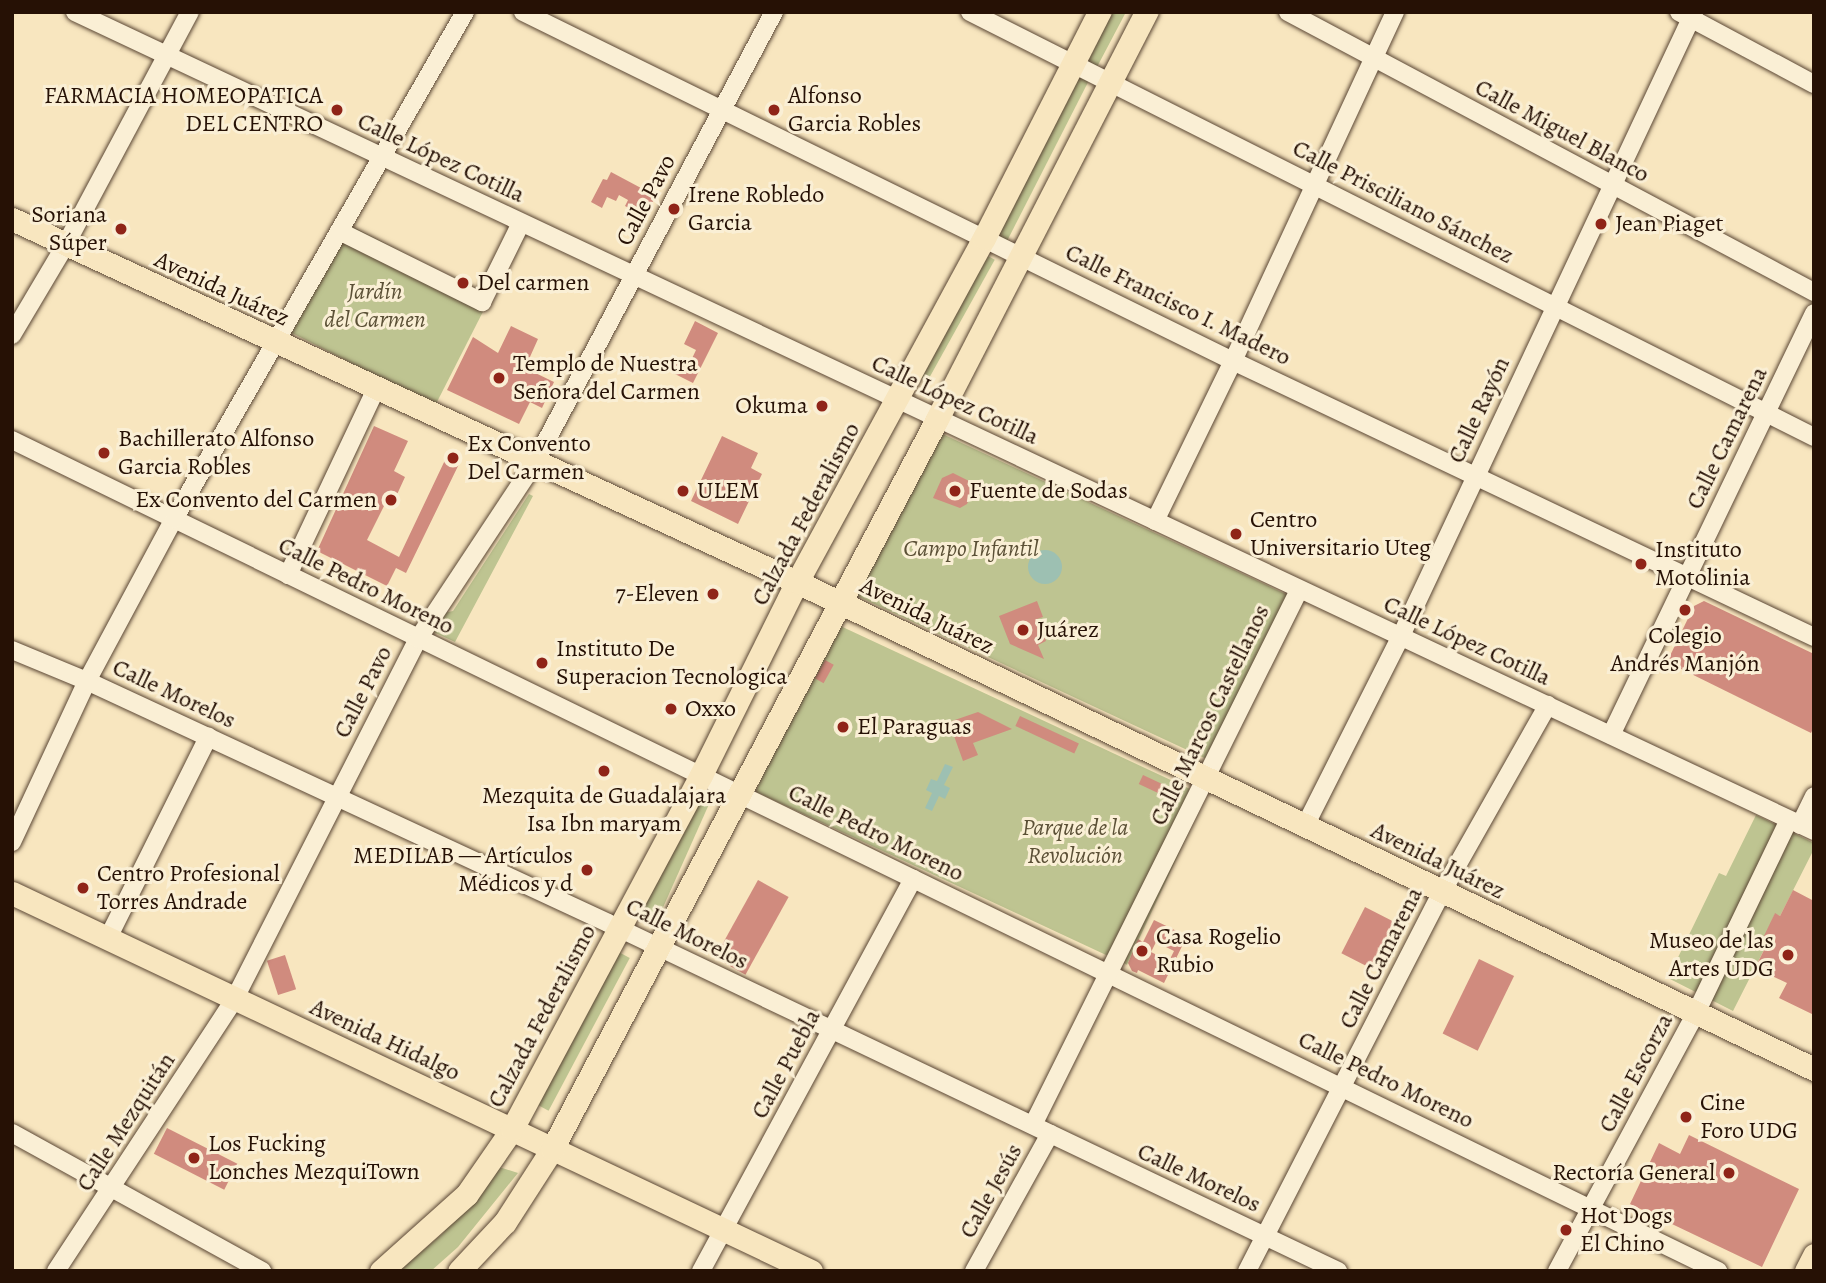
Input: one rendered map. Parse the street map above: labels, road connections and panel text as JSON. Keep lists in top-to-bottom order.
{
  "streets": {
    "main road": ["Avenida Juárez", "Calzada Federalismo", "Avenida Hidalgo"],
    "street": [
      "Calle Miguel Blanco",
      "Calle López Cotilla",
      "Calle Pavo",
      "Calle Prisciliano Sánchez",
      "Calle Francisco I. Madero",
      "Calle Rayón",
      "Calle Camarena",
      "Calle Pedro Moreno",
      "Calle Morelos",
      "Calle Marcos Castellanos",
      "Calle Puebla",
      "Calle Escorza",
      "Calle Mezquitán",
      "Calle Jesús"
    ]
  },
  "crossings": [
    ["Calle Miguel Blanco", "Calle Rayón"],
    ["Calle López Cotilla", "Calle Pavo"],
    ["Calle López Cotilla", "Calle Rayón"],
    ["Calle López Cotilla", "Calle Camarena"],
    ["Calle López Cotilla", "Calzada Federalismo"],
    ["Calle López Cotilla", "Calle Marcos Castellanos"],
    ["Calle López Cotilla", "Calle Escorza"],
    ["Calle Pavo", "Avenida Juárez"],
    ["Calle Pavo", "Calle Francisco I. Madero"],
    ["Calle Pavo", "Calle Pedro Moreno"],
    ["Calle Pavo", "Calle Morelos"],
    ["Calle Pavo", "Avenida Hidalgo"],
    ["Calle Pavo", "Calle Mezquitán"],
    ["Calle Prisciliano Sánchez", "Calle Rayón"],
    ["Calle Prisciliano Sánchez", "Calle Camarena"],
    ["Calle Prisciliano Sánchez", "Calzada Federalismo"],
    ["Avenida Juárez", "Calle Rayón"],
    ["Avenida Juárez", "Calle Camarena"],
    ["Avenida Juárez", "Calzada Federalismo"],
    ["Avenida Juárez", "Calle Marcos Castellanos"],
    ["Avenida Juárez", "Calle Escorza"],
    ["Calle Francisco I. Madero", "Calle Rayón"],
    ["Calle Francisco I. Madero", "Calle Camarena"],
    ["Calle Francisco I. Madero", "Calzada Federalismo"],
    ["Calle Camarena", "Calle Pedro Moreno"],
    ["Calle Camarena", "Calle Morelos"],
    ["Calzada Federalismo", "Calle Pedro Moreno"],
    ["Calzada Federalismo", "Calle Morelos"],
    ["Calzada Federalismo", "Avenida Hidalgo"],
    ["Calle Pedro Moreno", "Calle Marcos Castellanos"],
    ["Calle Pedro Moreno", "Calle Puebla"],
    ["Calle Pedro Moreno", "Calle Escorza"],
    ["Calle Morelos", "Calle Marcos Castellanos"],
    ["Calle Morelos", "Calle Puebla"],
    ["Calle Morelos", "Calle Jesús"],
    ["Avenida Hidalgo", "Calle Puebla"],
    ["Avenida Hidalgo", "Calle Mezquitán"]
  ],
  "parks": ["Jardín del Carmen", "Campo Infantil", "Parque de la Revolución"],
  "places": [
    "FARMACIA HOMEOPATICA DEL CENTRO",
    "Alfonso Garcia Robles",
    "Irene Robledo Garcia",
    "Jean Piaget",
    "Soriana Súper",
    "Del carmen",
    "Templo de Nuestra Señora del Carmen",
    "Okuma",
    "Bachillerato Alfonso Garcia Robles",
    "Ex Convento Del Carmen",
    "ULEM",
    "Fuente de Sodas",
    "Ex Convento del Carmen",
    "Centro Universitario Uteg",
    "Instituto Motolinia",
    "7-Eleven",
    "Colegio Andrés Manjón",
    "Juárez",
    "Instituto De Superacion Tecnologica",
    "Oxxo",
    "El Paraguas",
    "Mezquita de Guadalajara Isa Ibn maryam",
    "MEDILAB — Artículos Médicos y d",
    "Centro Profesional Torres Andrade",
    "Casa Rogelio Rubio",
    "Museo de las Artes UDG",
    "Cine Foro UDG",
    "Los Fucking Lonches MezquiTown",
    "Rectoría General",
    "Hot Dogs El Chino"
  ]
}
